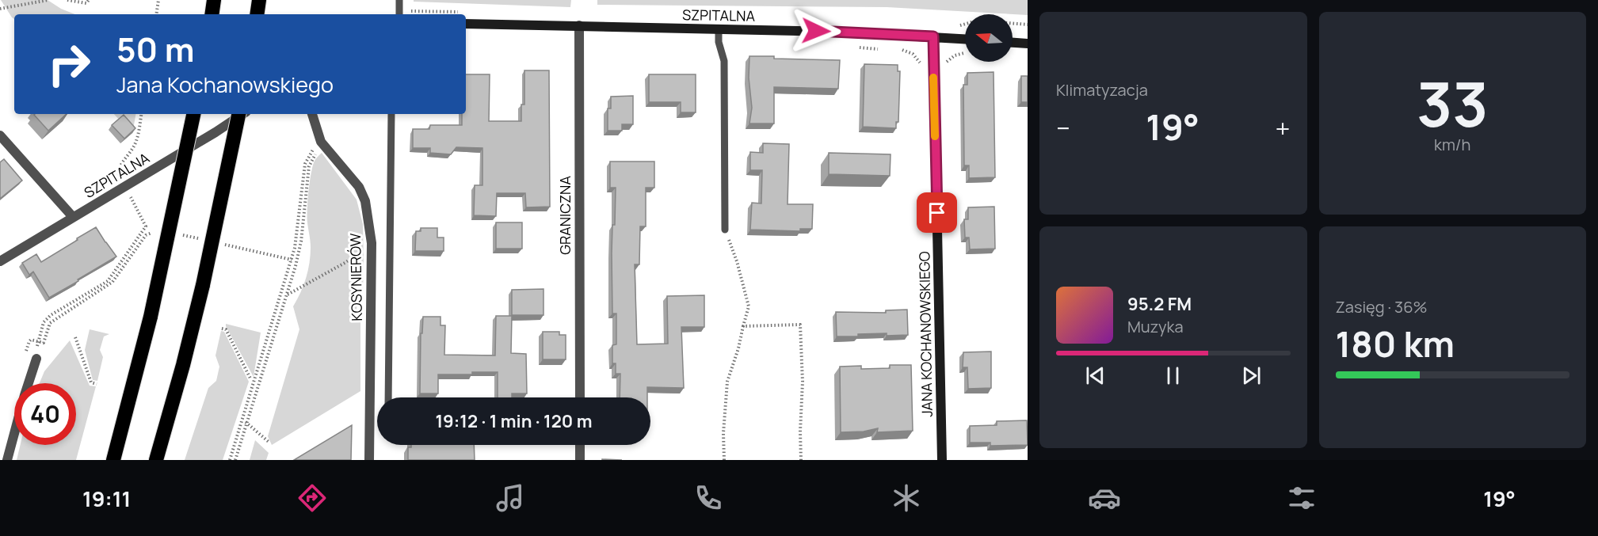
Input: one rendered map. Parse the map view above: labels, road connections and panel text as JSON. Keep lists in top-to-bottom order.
{
  "streets": {
    "street": [
      "SZPITALNA",
      "GRANICZNA",
      "KOSYNIERÓW",
      "JANA KOCHANOWSKIEGO"
    ]
  },
  "crossings": [
    ["SZPITALNA", "GRANICZNA"],
    ["SZPITALNA", "JANA KOCHANOWSKIEGO"]
  ],
  "north": "left",
  "page": {
    "tile": [
      "Klimatyzacja",
      ["33", "km/h"],
      ["Zasięg · 36%", "180 km"]
    ],
    "turn": ["50 m", "Jana Kochanowskiego"],
    "heat": ["−", "19°", "+"],
    "song": ["95.2 FM", "Muzyka"],
    "limit": "40",
    "trip": "19:12 · 1 min · 120 m",
    "tabs": ["19:11", "19°"]
  }
}
